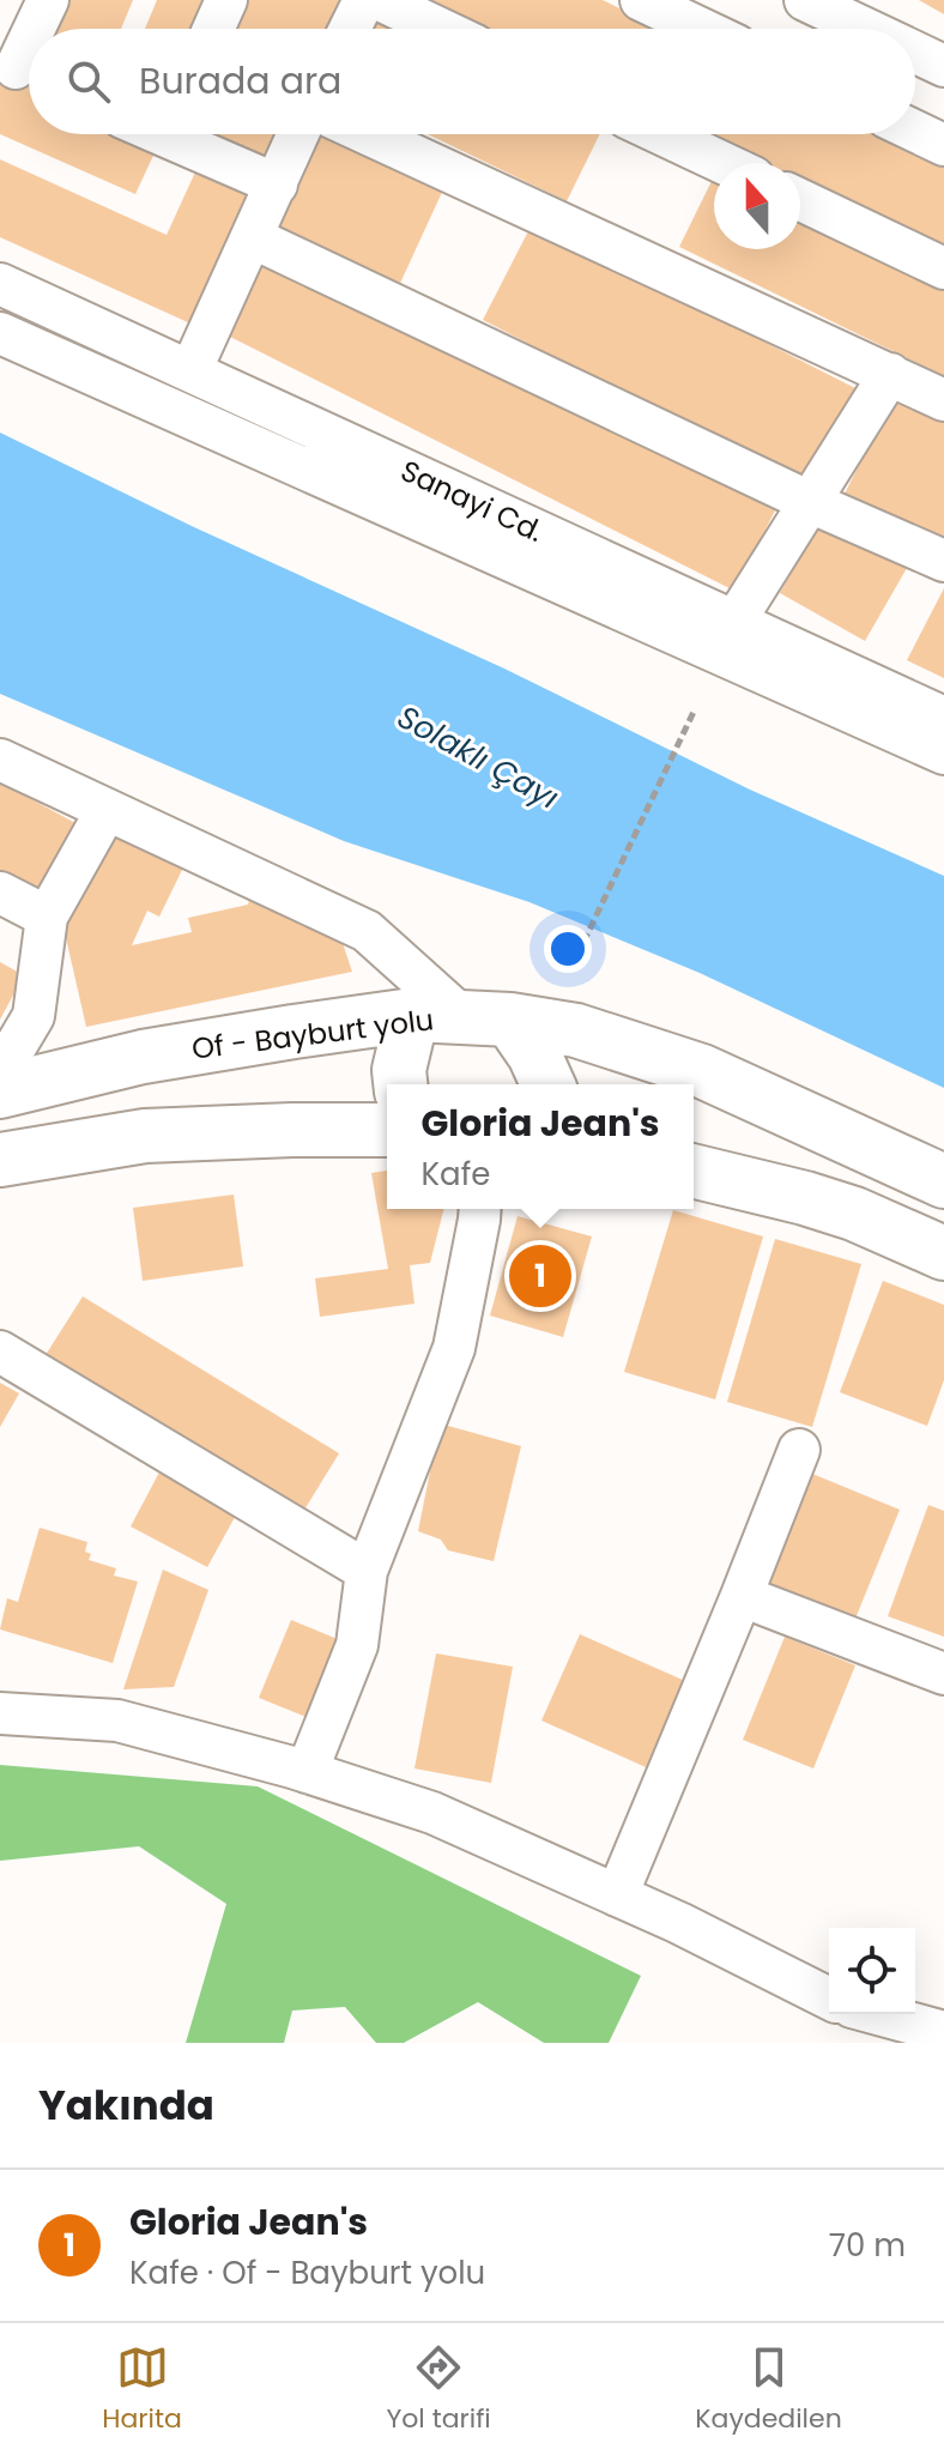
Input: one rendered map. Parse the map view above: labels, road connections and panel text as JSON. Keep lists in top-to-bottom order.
{
  "streets": {
    "highway": ["Of - Bayburt yolu"],
    "street": ["Sanayi Cd."]
  },
  "water": ["Solaklı Çayı"],
  "north": "top",
  "page": {
    "search": "Burada ara",
    "popup": ["Gloria Jean's", "Kafe"],
    "pins": "1",
    "heading": "Yakında",
    "list": [
      {
        "mark": "1",
        "name": "Gloria Jean's",
        "note": "Kafe · Of - Bayburt yolu",
        "value": "70 m"
      }
    ],
    "nav": ["Harita", "Yol tarifi", "Kaydedilen"]
  }
}
